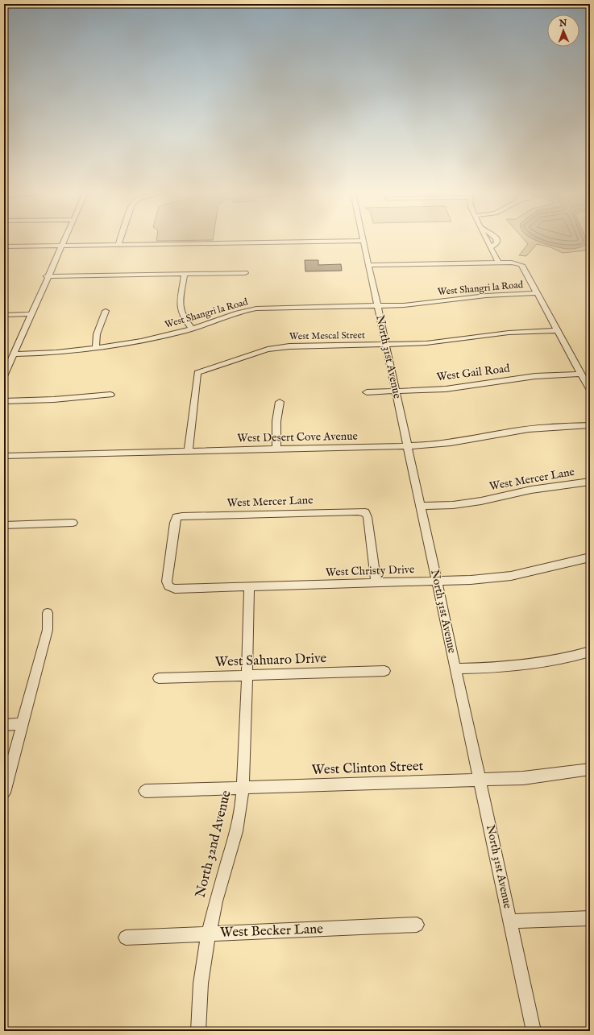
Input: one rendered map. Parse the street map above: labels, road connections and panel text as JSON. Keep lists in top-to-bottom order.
{
  "streets": {
    "street": [
      "West Shangri la Road",
      "West Mescal Street",
      "North 31st Avenue",
      "West Gail Road",
      "West Desert Cove Avenue",
      "West Mercer Lane",
      "West Christy Drive",
      "West Sahuaro Drive",
      "West Clinton Street",
      "North 32nd Avenue",
      "West Becker Lane"
    ]
  },
  "crossings": [
    ["West Shangri la Road", "North 31st Avenue"],
    ["West Mescal Street", "North 31st Avenue"],
    ["West Mescal Street", "West Desert Cove Avenue"],
    ["North 31st Avenue", "West Gail Road"],
    ["North 31st Avenue", "West Desert Cove Avenue"],
    ["North 31st Avenue", "West Mercer Lane"],
    ["North 31st Avenue", "West Christy Drive"],
    ["North 31st Avenue", "West Clinton Street"],
    ["West Mercer Lane", "West Christy Drive"],
    ["West Christy Drive", "North 32nd Avenue"],
    ["West Sahuaro Drive", "North 32nd Avenue"],
    ["West Clinton Street", "North 32nd Avenue"],
    ["North 32nd Avenue", "West Becker Lane"]
  ],
  "north": "top"
}
